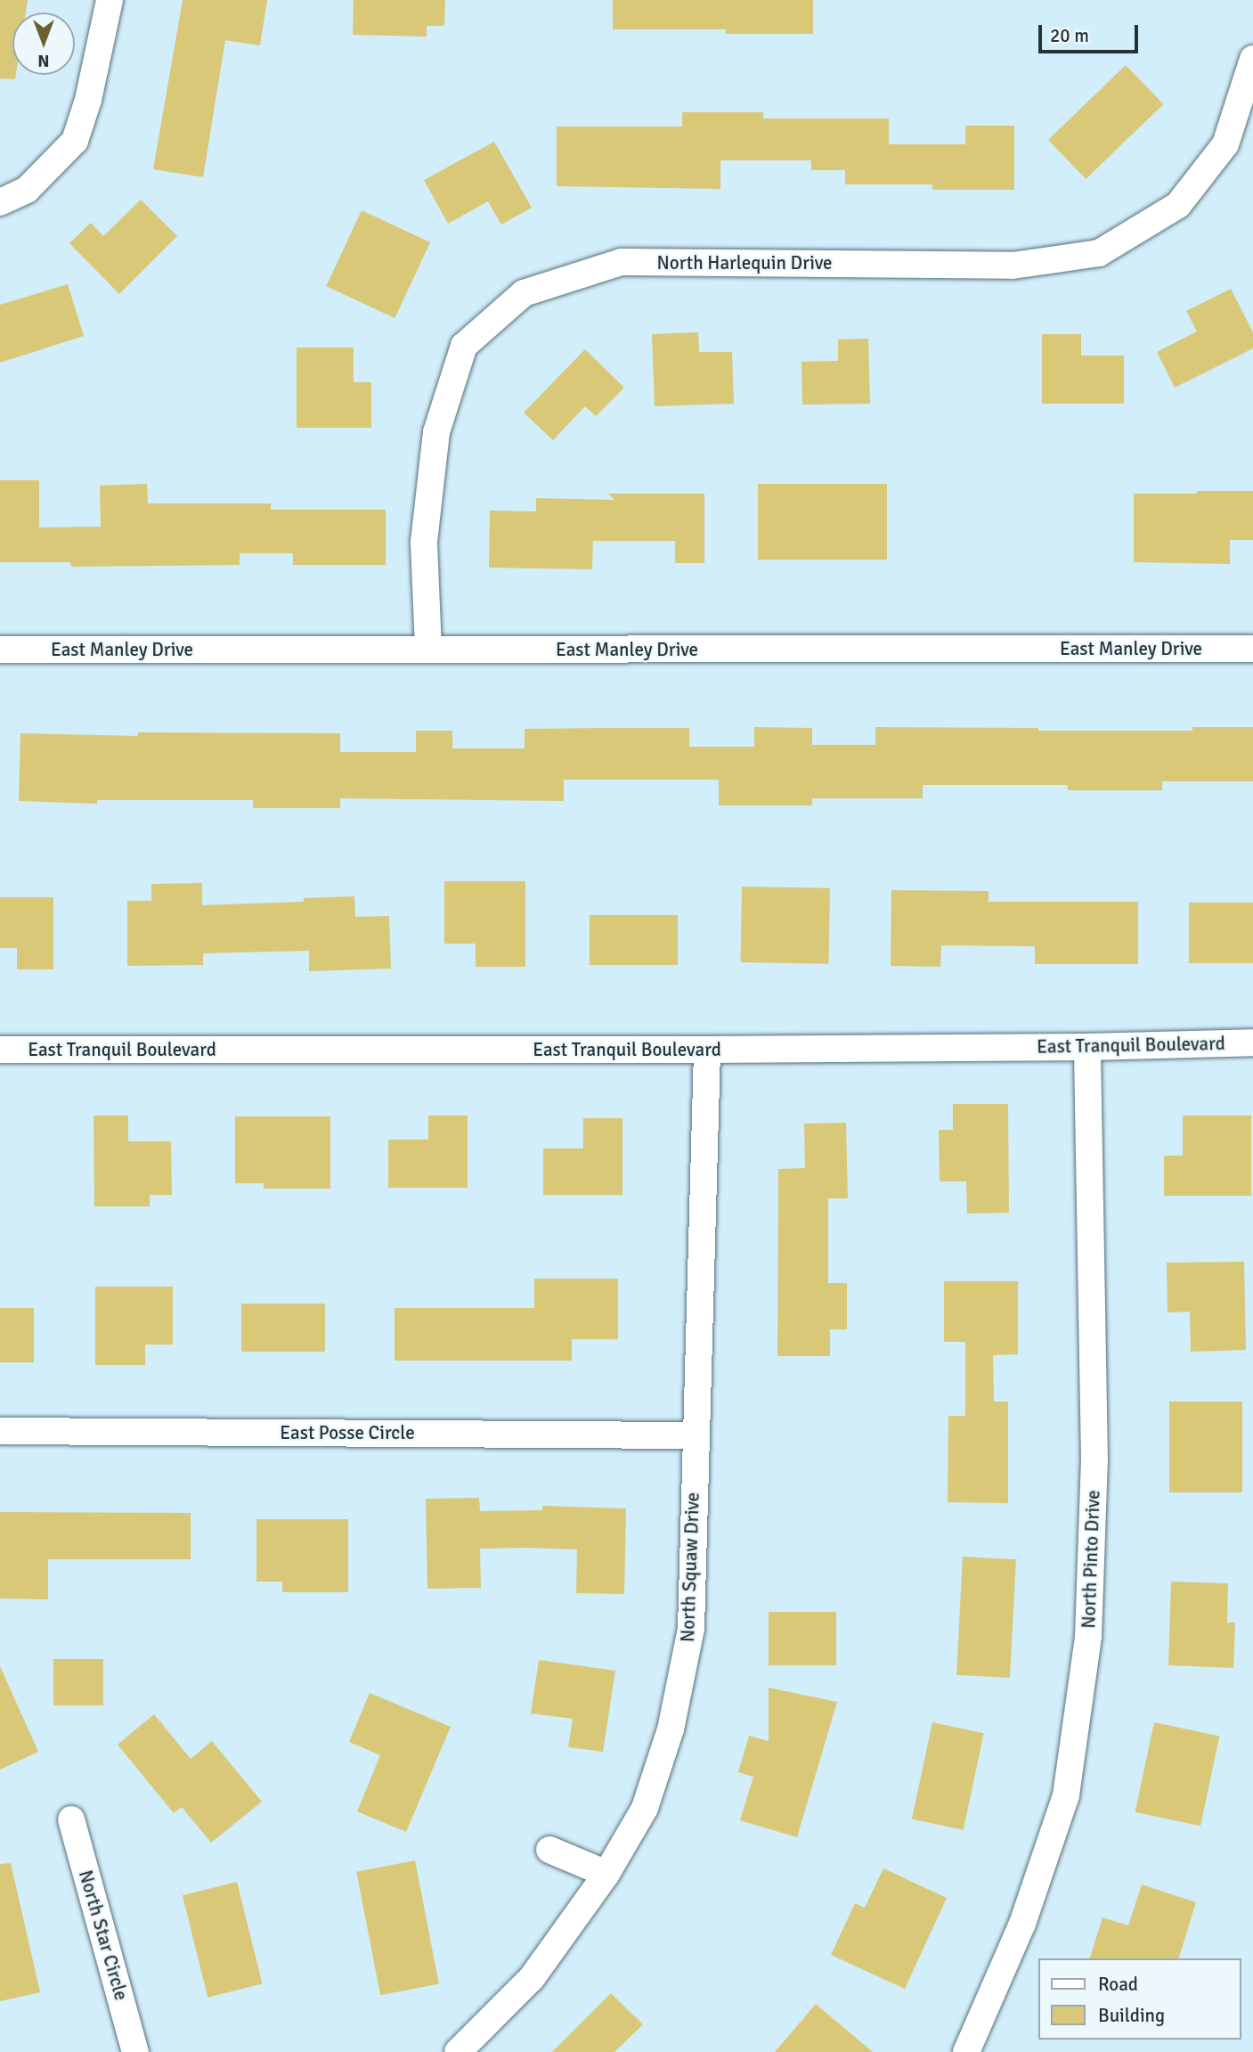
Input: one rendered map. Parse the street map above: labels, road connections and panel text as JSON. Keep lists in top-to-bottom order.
{
  "streets": {
    "street": [
      "North Harlequin Drive",
      "East Manley Drive",
      "East Tranquil Boulevard",
      "East Posse Circle",
      "North Pinto Drive",
      "North Squaw Drive",
      "North Star Circle"
    ]
  },
  "crossings": [
    ["North Harlequin Drive", "East Manley Drive"],
    ["East Tranquil Boulevard", "North Pinto Drive"],
    ["East Tranquil Boulevard", "North Squaw Drive"],
    ["East Posse Circle", "North Squaw Drive"]
  ],
  "legend": ["Road", "Building"],
  "scale_bar": "20 m",
  "north": "bottom"
}
